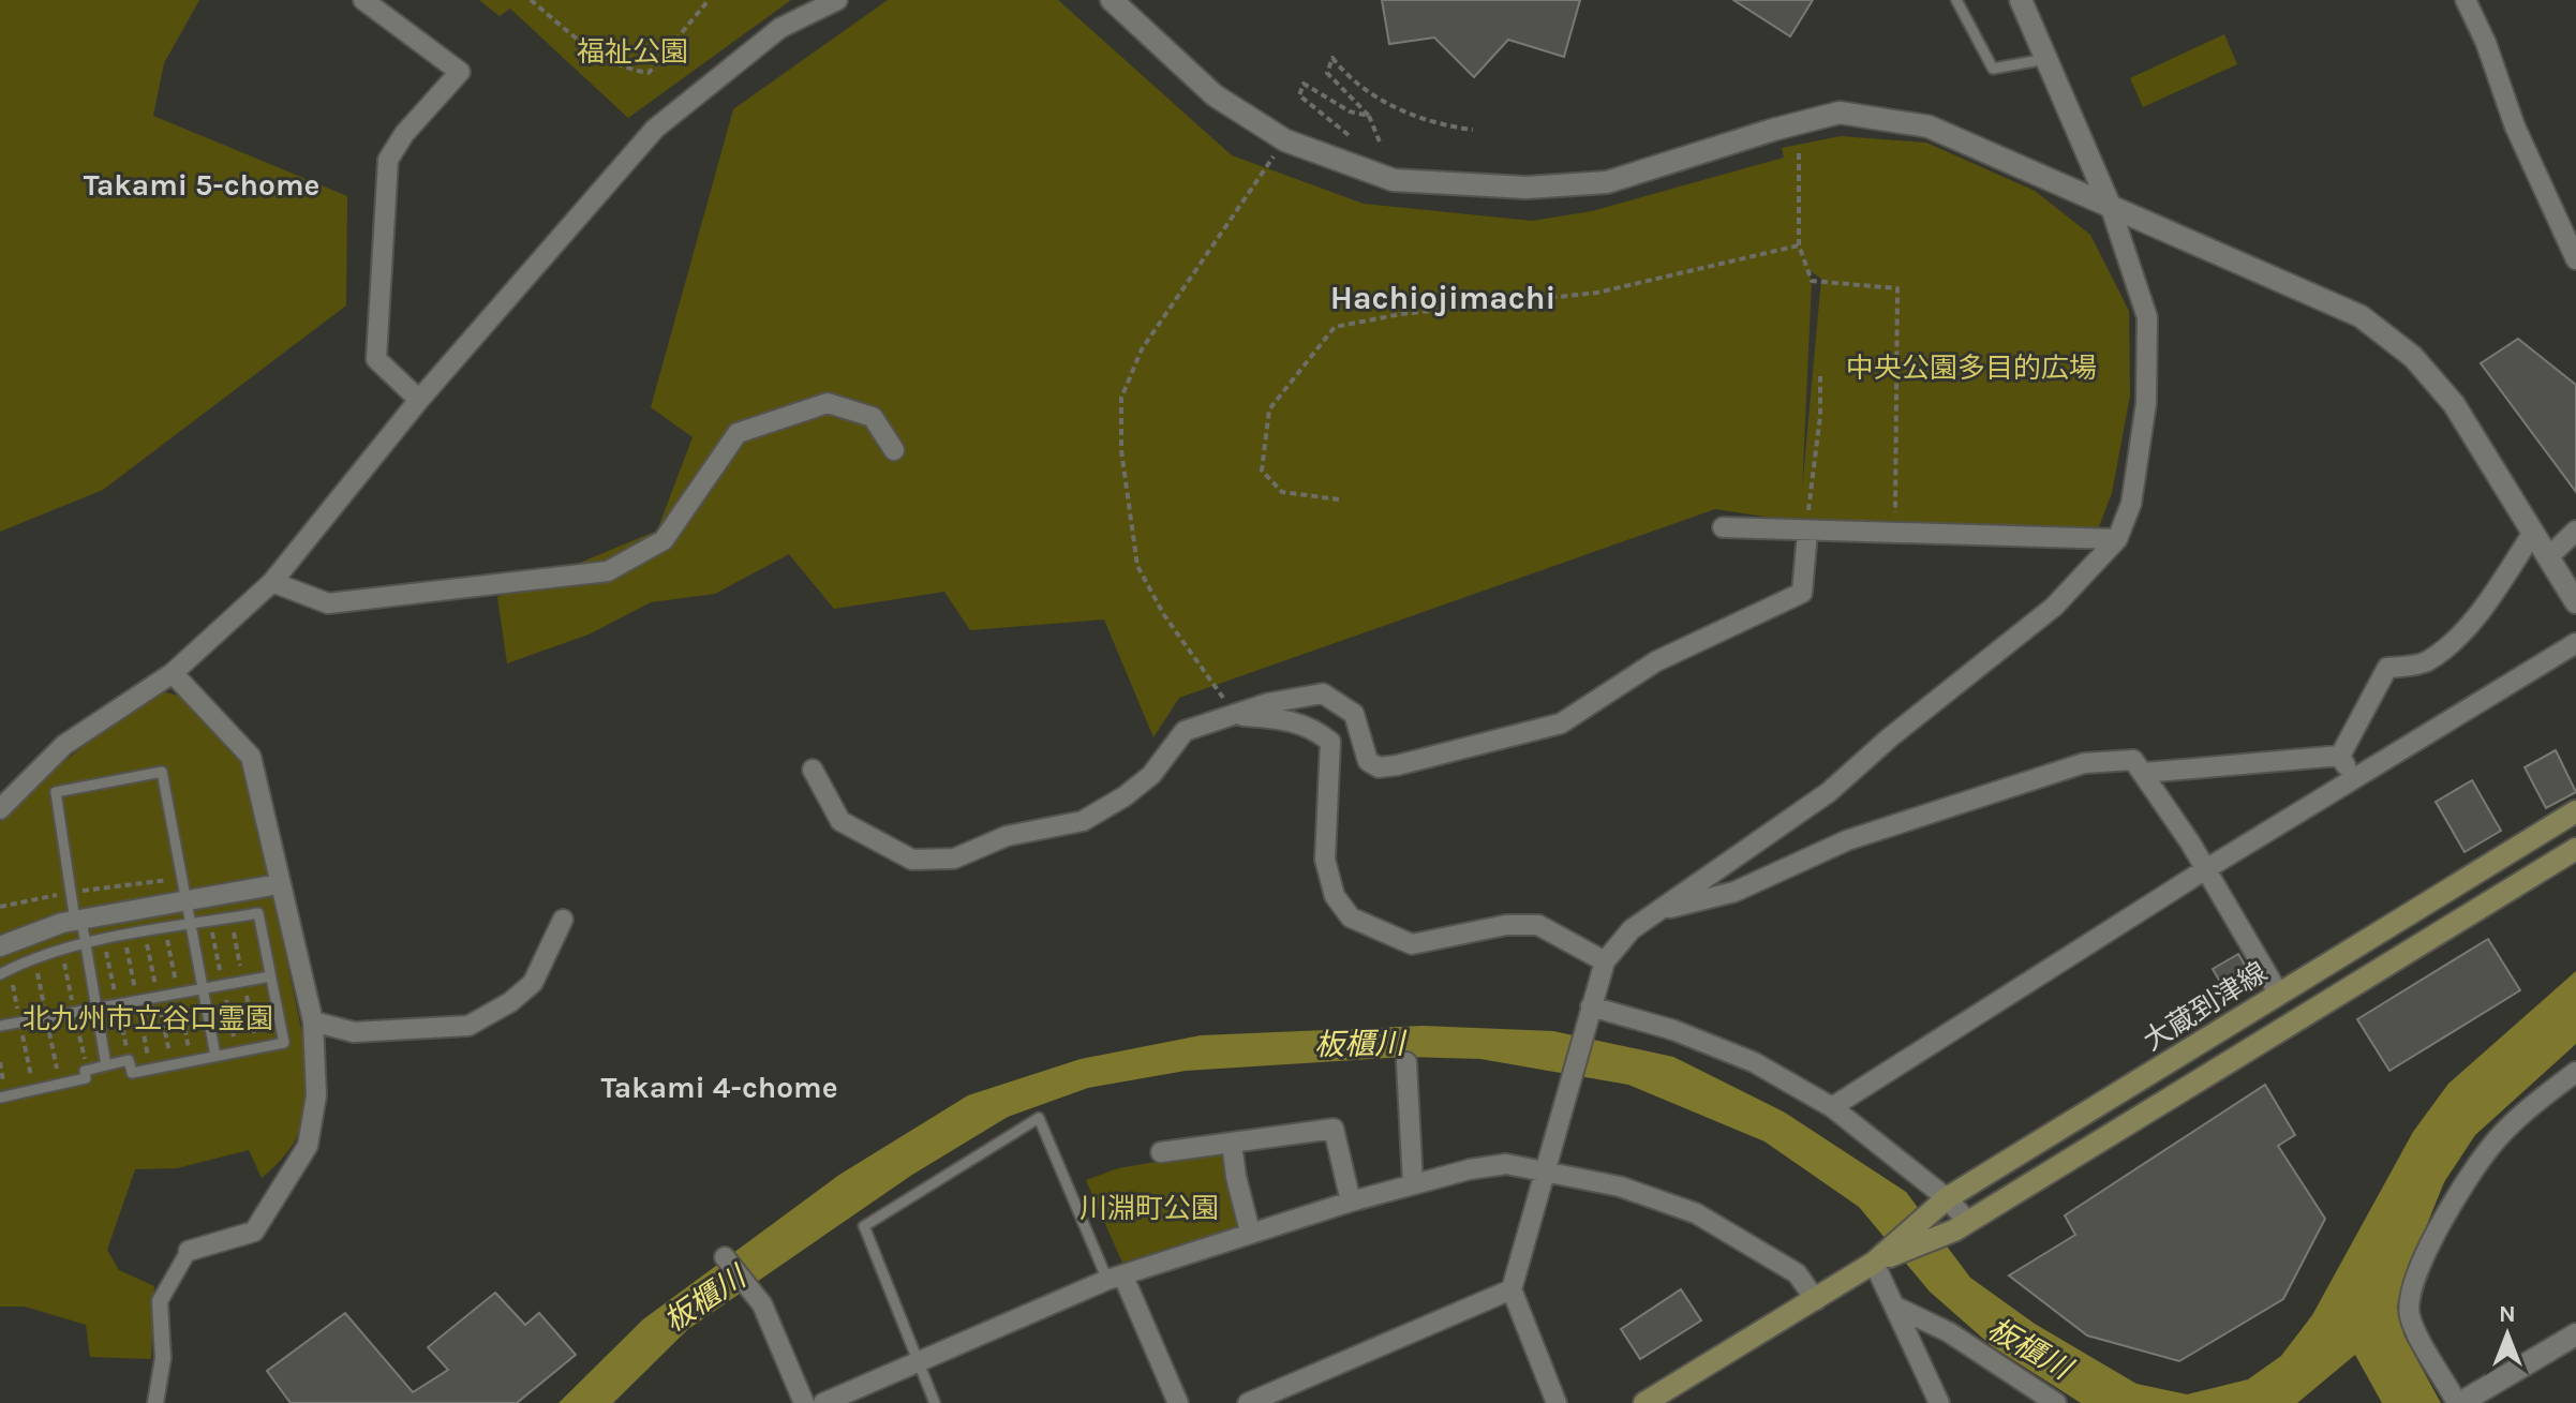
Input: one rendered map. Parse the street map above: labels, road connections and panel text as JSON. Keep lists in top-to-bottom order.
{
  "streets": {
    "main road": ["大蔵到津線"]
  },
  "districts": ["Takami 5-chome", "Hachiojimachi", "Takami 4-chome"],
  "water": ["板櫃川"],
  "parks": [
    "福祉公園",
    "中央公園多目的広場",
    "北九州市立谷口霊園",
    "川淵町公園"
  ],
  "north": "top"
}
